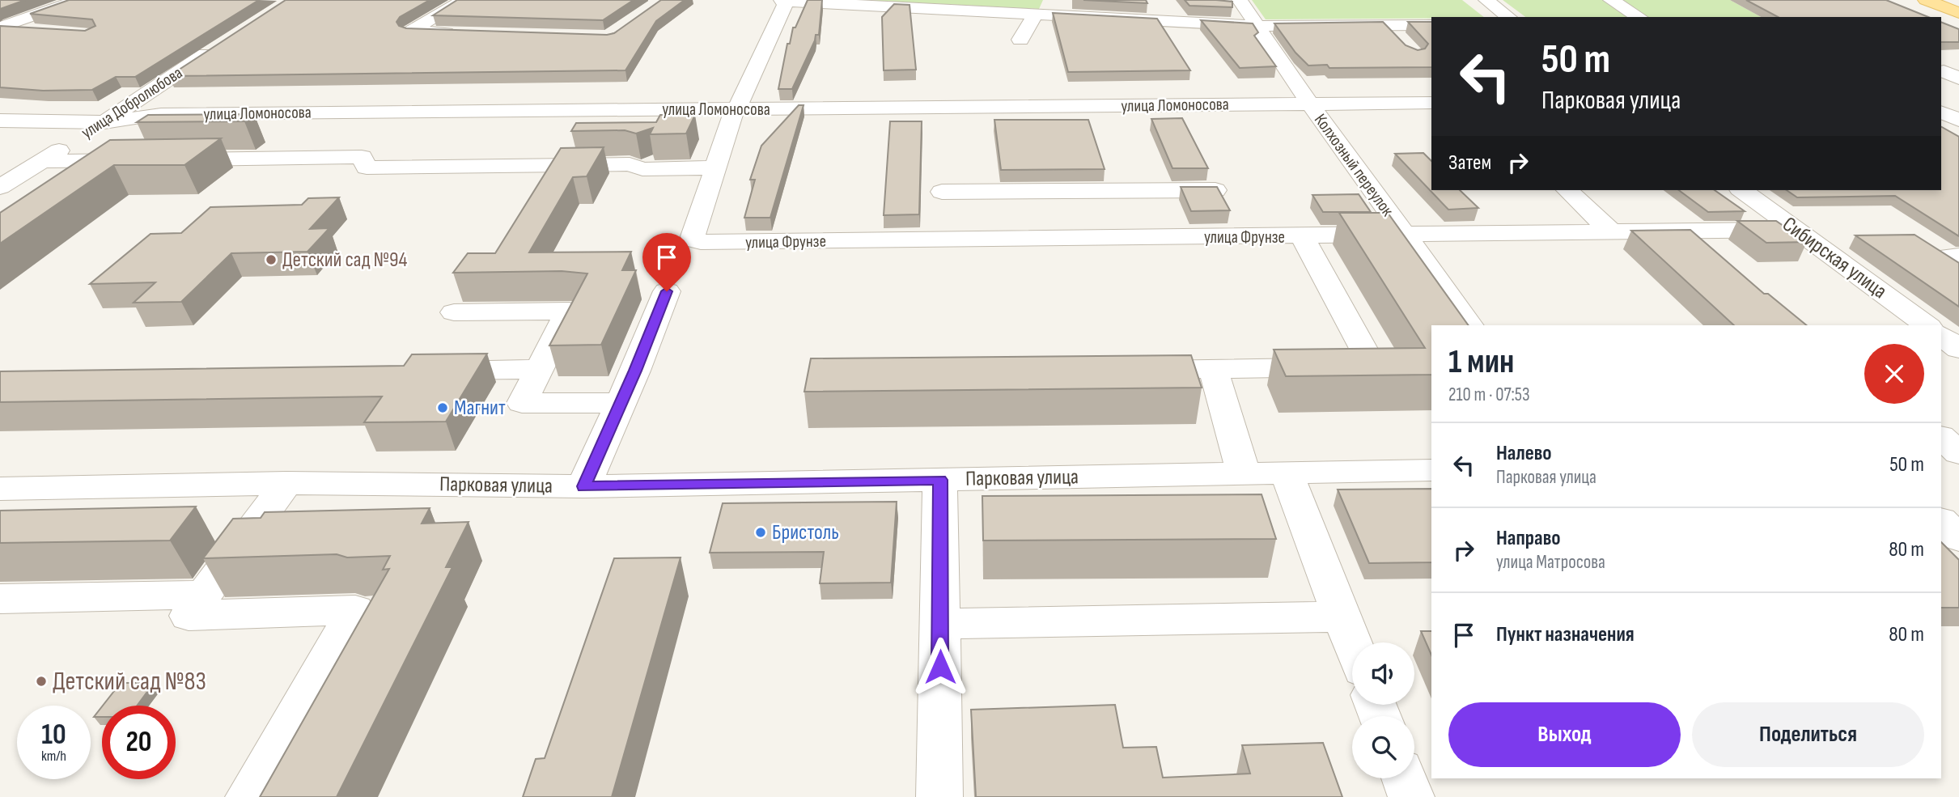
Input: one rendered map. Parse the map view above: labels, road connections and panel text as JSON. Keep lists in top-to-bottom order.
{
  "streets": {
    "street": [
      "улица Добролюбова",
      "улица Ломоносова",
      "Колхозный переулок",
      "улица Фрунзе",
      "Сибирская улица",
      "Парковая улица"
    ]
  },
  "crossings": [
    ["улица Добролюбова", "улица Ломоносова"],
    ["улица Ломоносова", "Колхозный переулок"],
    ["Колхозный переулок", "улица Фрунзе"],
    ["улица Фрунзе", "Сибирская улица"]
  ],
  "places": [
    "Детский сад №94",
    "Магнит",
    "Бристоль",
    "Детский сад №83"
  ],
  "page": {
    "turn": ["50 m", "Парковая улица"],
    "then": "Затем",
    "heading": ["1 мин", "210 m · 07:53"],
    "list": [
      {
        "name": "Налево",
        "note": "Парковая улица",
        "value": "50 m"
      },
      {
        "name": "Направо",
        "note": "улица Матросова",
        "value": "80 m"
      },
      {
        "name": "Пункт назначения",
        "value": "80 m"
      }
    ],
    "buttons": ["Выход", "Поделиться"],
    "speed": "10 km/h",
    "limit": "20"
  }
}
